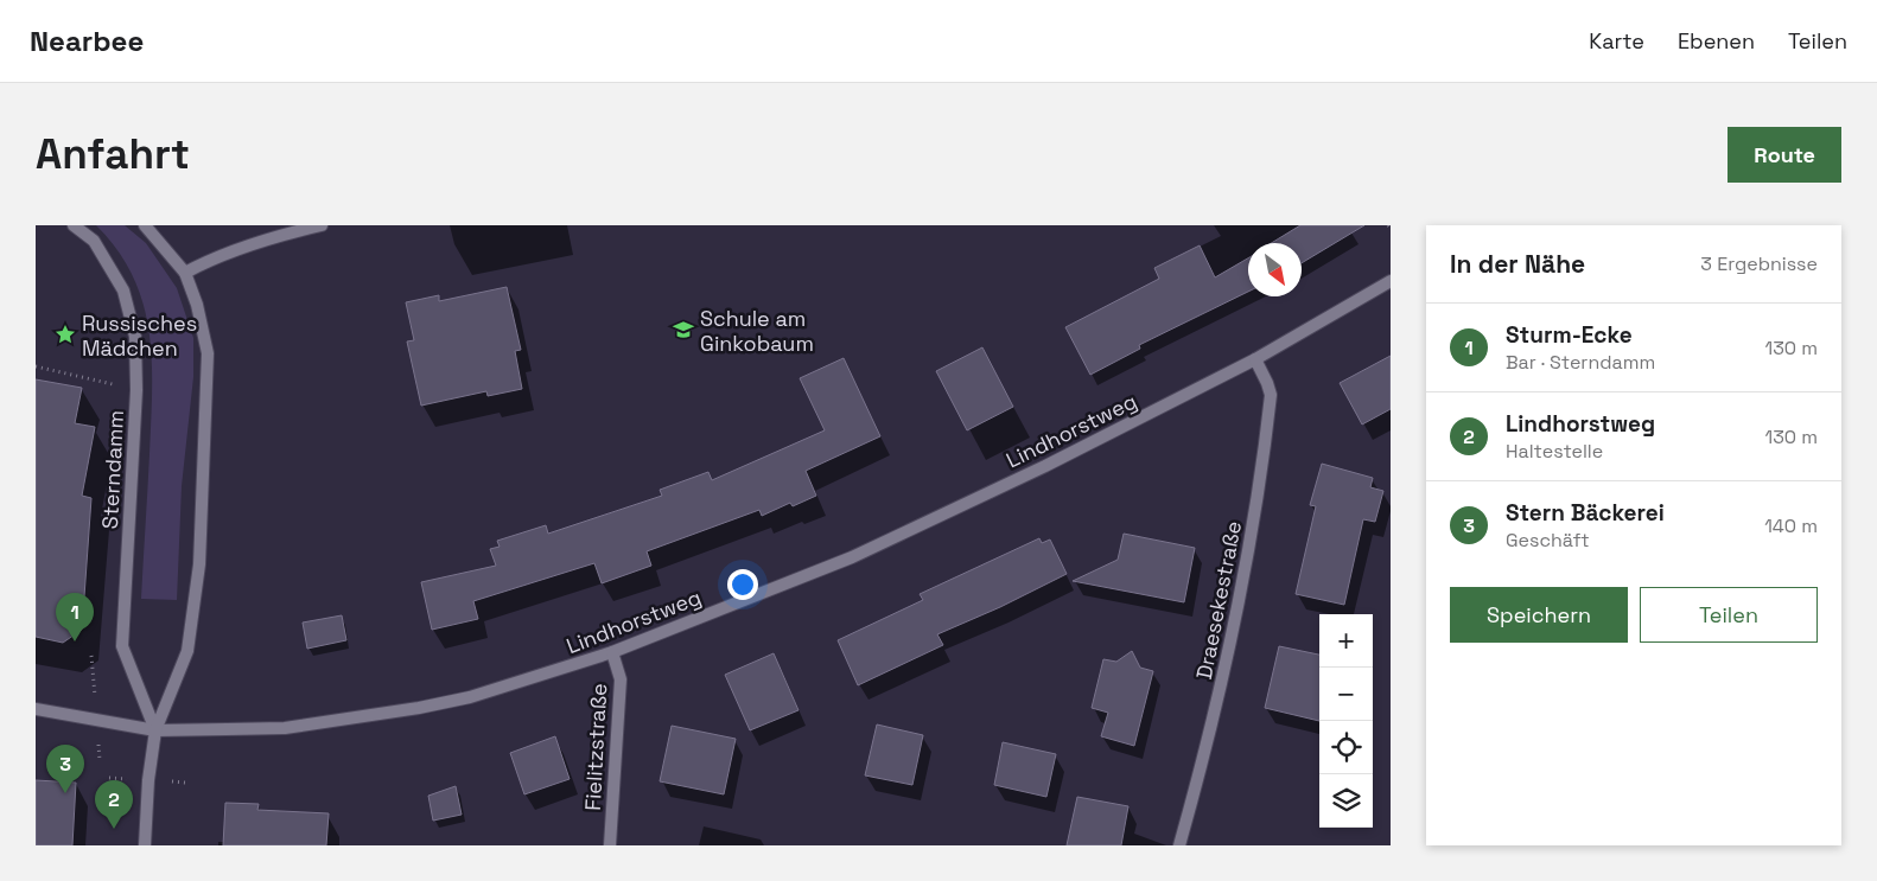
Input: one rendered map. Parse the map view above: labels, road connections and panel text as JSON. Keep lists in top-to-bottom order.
{
  "streets": {
    "street": [
      "Lindhorstweg",
      "Sterndamm",
      "Draesekestraße",
      "Fielitzstraße"
    ]
  },
  "crossings": [
    ["Lindhorstweg", "Sterndamm"],
    ["Lindhorstweg", "Draesekestraße"],
    ["Lindhorstweg", "Fielitzstraße"]
  ],
  "places": {
    "school or university": ["Schule am Ginkobaum"],
    "place": ["Russisches Mädchen"]
  },
  "north": "bottom right",
  "page": {
    "header": "Nearbee",
    "nav": ["Karte", "Ebenen", "Teilen"],
    "buttons": [
      "Route",
      ["Speichern", "Teilen"]
    ],
    "title": "Anfahrt",
    "heading": ["In der Nähe", "3 Ergebnisse"],
    "list": [
      {
        "mark": "1",
        "name": "Sturm-Ecke",
        "note": "Bar · Sterndamm",
        "value": "130 m"
      },
      {
        "mark": "2",
        "name": "Lindhorstweg",
        "note": "Haltestelle",
        "value": "130 m"
      },
      {
        "mark": "3",
        "name": "Stern Bäckerei",
        "note": "Geschäft",
        "value": "140 m"
      }
    ],
    "pins": ["1", "3", "2"],
    "map_buttons": ["+", "−"]
  }
}
